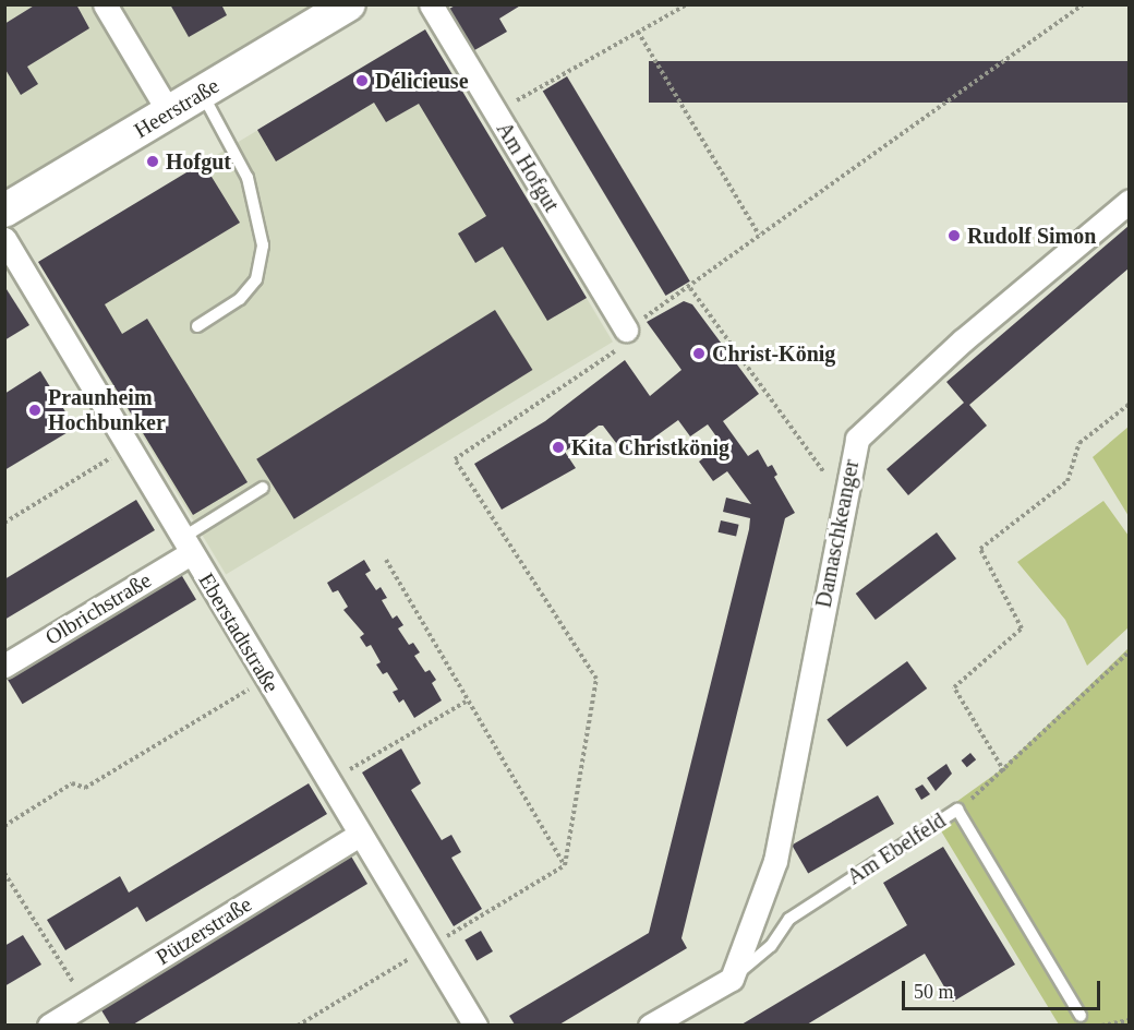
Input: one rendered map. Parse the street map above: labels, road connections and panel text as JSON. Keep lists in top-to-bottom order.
{
  "streets": {
    "main road": ["Heerstraße"],
    "street": [
      "Am Hofgut",
      "Damaschkeanger",
      "Olbrichstraße",
      "Eberstadtstraße",
      "Am Ebelfeld",
      "Pützerstraße"
    ]
  },
  "crossings": [
    ["Damaschkeanger", "Am Ebelfeld"],
    ["Olbrichstraße", "Eberstadtstraße"],
    ["Eberstadtstraße", "Pützerstraße"]
  ],
  "places": [
    "Délicieuse",
    "Hofgut",
    "Rudolf Simon",
    "Christ-König",
    "Praunheim Hochbunker",
    "Kita Christkönig"
  ],
  "scale_bar": "50 m"
}
